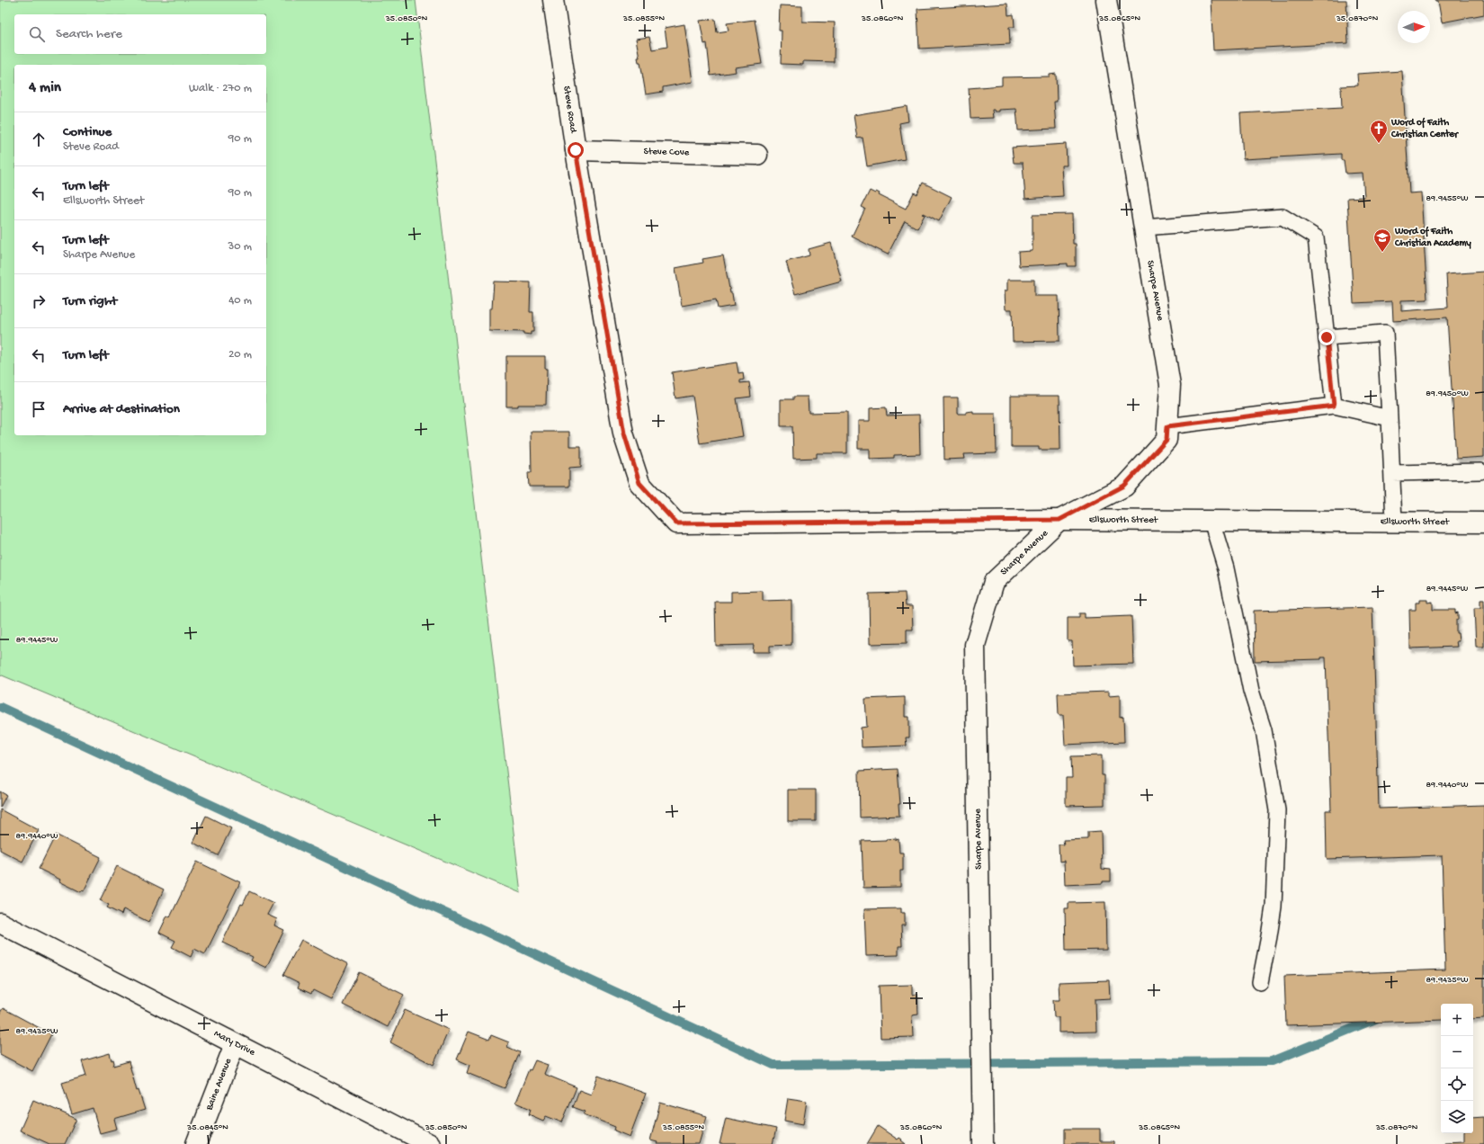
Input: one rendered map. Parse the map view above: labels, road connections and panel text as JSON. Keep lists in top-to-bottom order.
{
  "streets": {
    "street": [
      "Steve Road",
      "Steve Cove",
      "Sharpe Avenue",
      "Ellsworth Street",
      "Mary Drive",
      "Baine Avenue"
    ]
  },
  "crossings": [
    ["Steve Road", "Steve Cove"],
    ["Steve Road", "Ellsworth Street"],
    ["Sharpe Avenue", "Ellsworth Street"],
    ["Mary Drive", "Baine Avenue"]
  ],
  "places": {
    "church": ["Word of Faith Christian Center"],
    "school or university": ["Word of Faith Christian Academy"]
  },
  "north": "right",
  "page": {
    "search": "Search here",
    "heading": ["4 min", "Walk · 270 m"],
    "list": [
      ["Continue", "Steve Road", "90 m"],
      ["Turn left", "Ellsworth Street", "90 m"],
      ["Turn left", "Sharpe Avenue", "30 m"],
      ["Turn right", "40 m"],
      ["Turn left", "20 m"],
      "Arrive at destination"
    ],
    "map_buttons": ["+", "−"]
  },
  "coordinates": [
    "35.0850°N",
    "35.0855°N",
    "35.0860°N",
    "35.0865°N",
    "35.0870°N",
    "89.9455°W",
    "89.9450°W",
    "89.9445°W",
    "89.9440°W",
    "89.9435°W",
    "35.0845°N"
  ]
}
